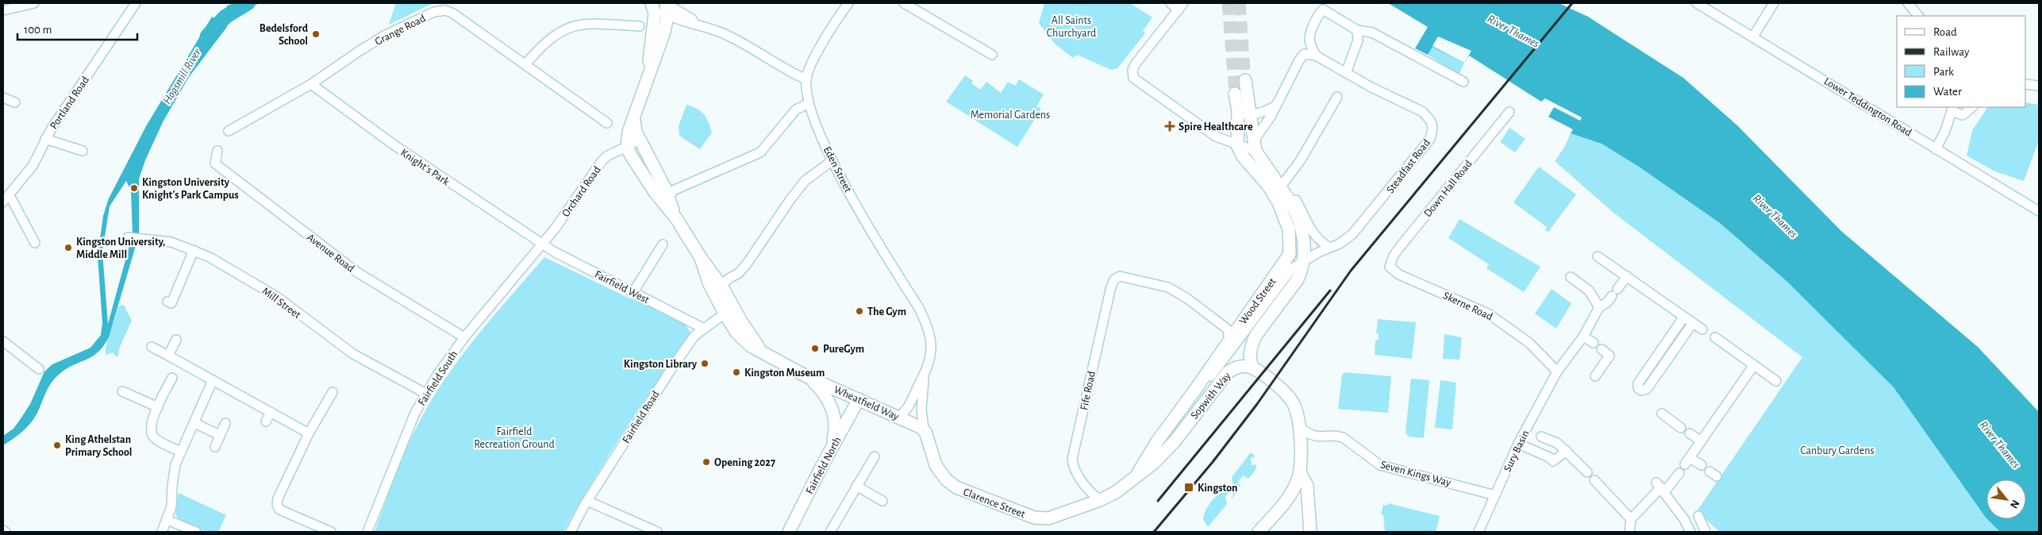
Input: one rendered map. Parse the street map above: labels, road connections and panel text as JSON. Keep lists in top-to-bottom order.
{
  "streets": {
    "main road": [
      "Wood Street",
      "Sopwith Way",
      "Wheatfield Way",
      "Fairfield North",
      "Clarence Street"
    ],
    "street": [
      "Grange Road",
      "Portland Road",
      "Lower Teddington Road",
      "Steadfast Road",
      "Knight's Park",
      "Eden Street",
      "Down Hall Road",
      "Orchard Road",
      "Avenue Road",
      "Fairfield West",
      "Mill Street",
      "Skerne Road",
      "Fairfield South",
      "Fife Road",
      "Fairfield Road",
      "Sury Basin",
      "Seven Kings Way"
    ]
  },
  "crossings": [
    ["Grange Road", "Knight's Park"],
    ["Steadfast Road", "Wood Street"],
    ["Knight's Park", "Orchard Road"],
    ["Knight's Park", "Fairfield West"],
    ["Knight's Park", "Fairfield South"],
    ["Eden Street", "Clarence Street"],
    ["Down Hall Road", "Skerne Road"],
    ["Orchard Road", "Fairfield West"],
    ["Orchard Road", "Fairfield South"],
    ["Orchard Road", "Wheatfield Way"],
    ["Avenue Road", "Fairfield South"],
    ["Fairfield West", "Fairfield South"],
    ["Fairfield West", "Fairfield Road"],
    ["Wood Street", "Fife Road"],
    ["Wood Street", "Sopwith Way"],
    ["Wood Street", "Clarence Street"],
    ["Mill Street", "Fairfield South"],
    ["Skerne Road", "Sury Basin"],
    ["Wheatfield Way", "Fairfield Road"],
    ["Wheatfield Way", "Fairfield North"],
    ["Wheatfield Way", "Clarence Street"],
    ["Sury Basin", "Seven Kings Way"]
  ],
  "water": ["River Thames", "Hogsmill River"],
  "parks": [
    "All Saints Churchyard",
    "Memorial Gardens",
    "Fairfield Recreation Ground",
    "Canbury Gardens"
  ],
  "places": {
    "other": [
      "Bedelsford School",
      "Kingston University Knight's Park Campus",
      "Kingston University, Middle Mill",
      "The Gym",
      "PureGym",
      "Kingston Library",
      "Kingston Museum",
      "King Athelstan Primary School",
      "Opening 2027"
    ],
    "health": ["Spire Healthcare"],
    "transit": ["Kingston"]
  },
  "legend": [
    "Road",
    "Railway",
    "Park",
    "Water"
  ],
  "scale_bar": "100 m",
  "north": "bottom right"
}
